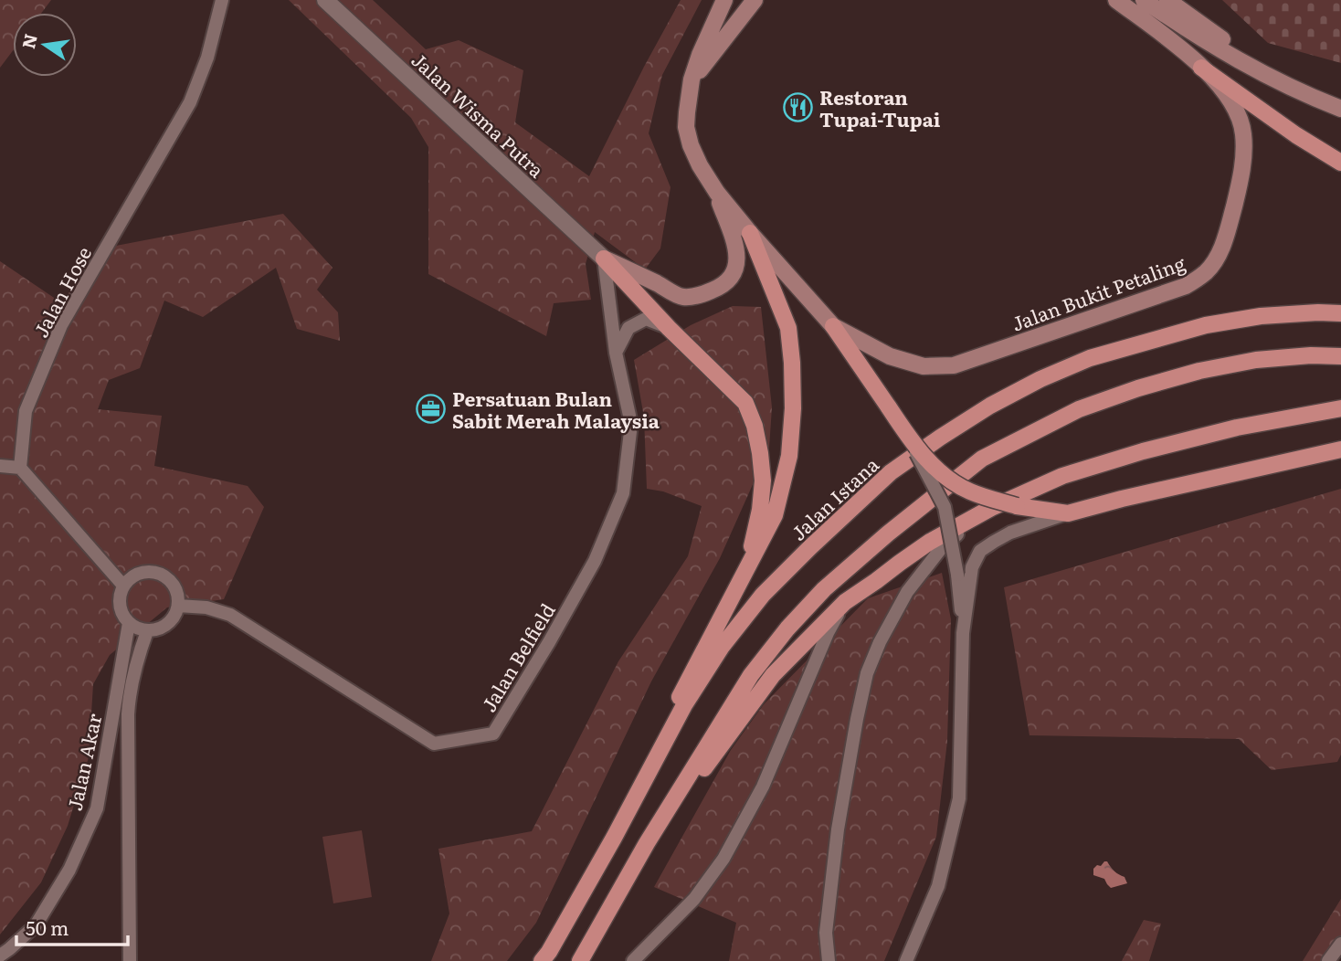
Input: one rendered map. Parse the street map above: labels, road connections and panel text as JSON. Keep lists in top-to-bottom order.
{
  "streets": {
    "main road": ["Jalan Bukit Petaling", "Jalan Istana"],
    "street": [
      "Jalan Wisma Putra",
      "Jalan Hose",
      "Jalan Belfield",
      "Jalan Akar"
    ]
  },
  "crossings": [
    ["Jalan Wisma Putra", "Jalan Belfield"],
    ["Jalan Belfield", "Jalan Akar"]
  ],
  "places": {
    "restaurant": ["Restoran Tupai-Tupai"],
    "office": ["Persatuan Bulan Sabit Merah Malaysia"]
  },
  "scale_bar": "50 m",
  "north": "left"
}
